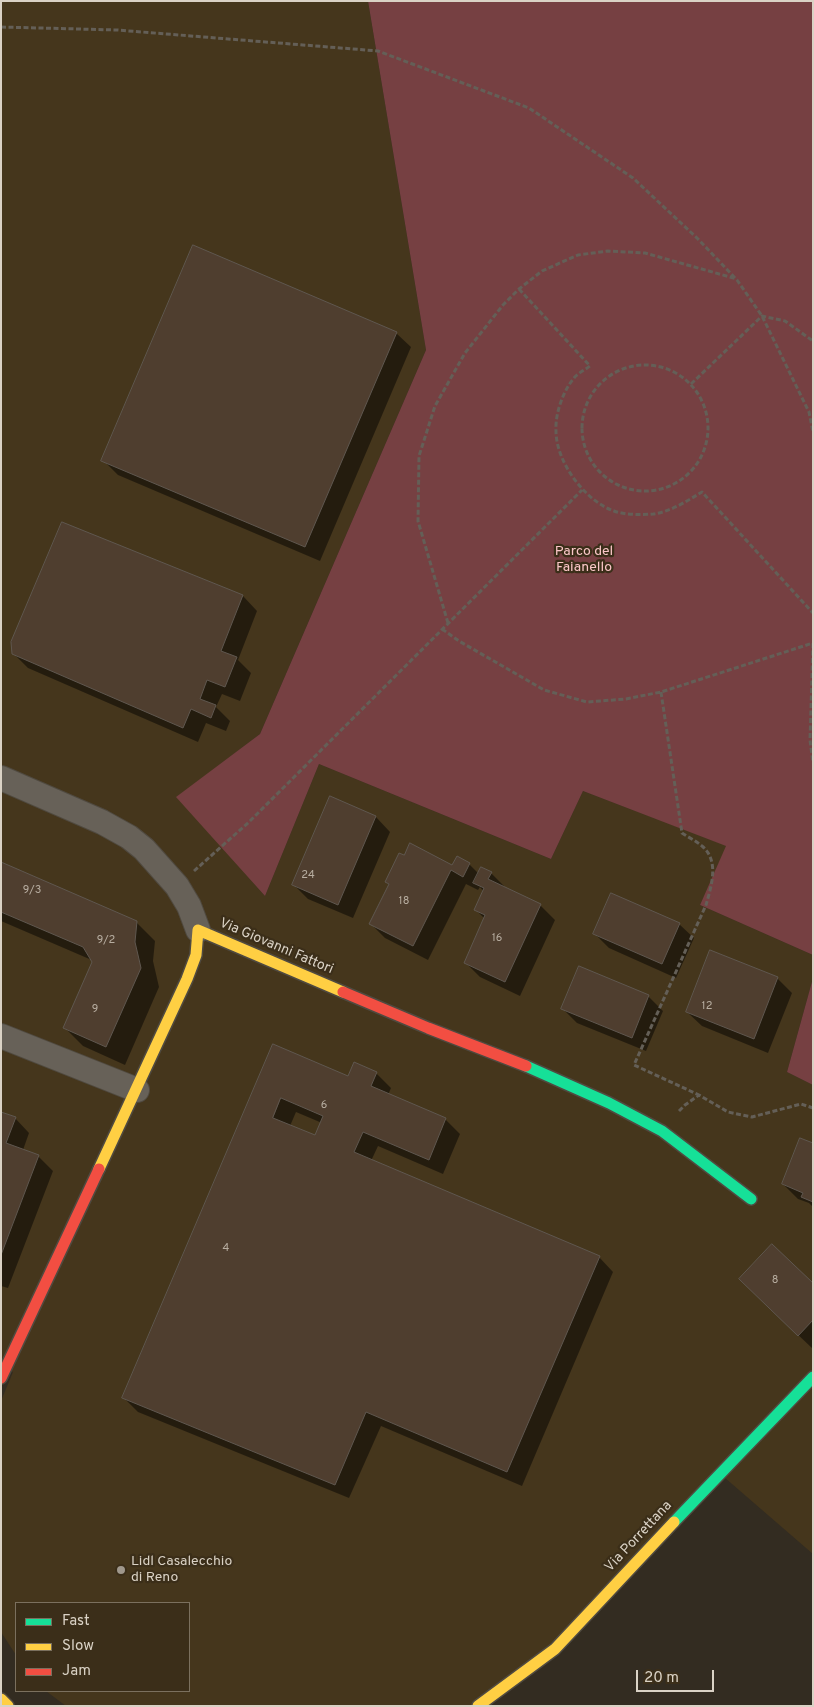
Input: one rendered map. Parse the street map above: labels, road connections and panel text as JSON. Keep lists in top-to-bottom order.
{
  "streets": {
    "street": ["Via Giovanni Fattori", "Via Porrettana"]
  },
  "parks": ["Parco del Faianello"],
  "places": ["Lidl Casalecchio di Reno"],
  "house_numbers": [
    "24",
    "9/3",
    "18",
    "16",
    "9/2",
    "12",
    "9",
    "6",
    "4",
    "8"
  ],
  "legend": ["Fast", "Slow", "Jam"],
  "scale_bar": "20 m"
}
